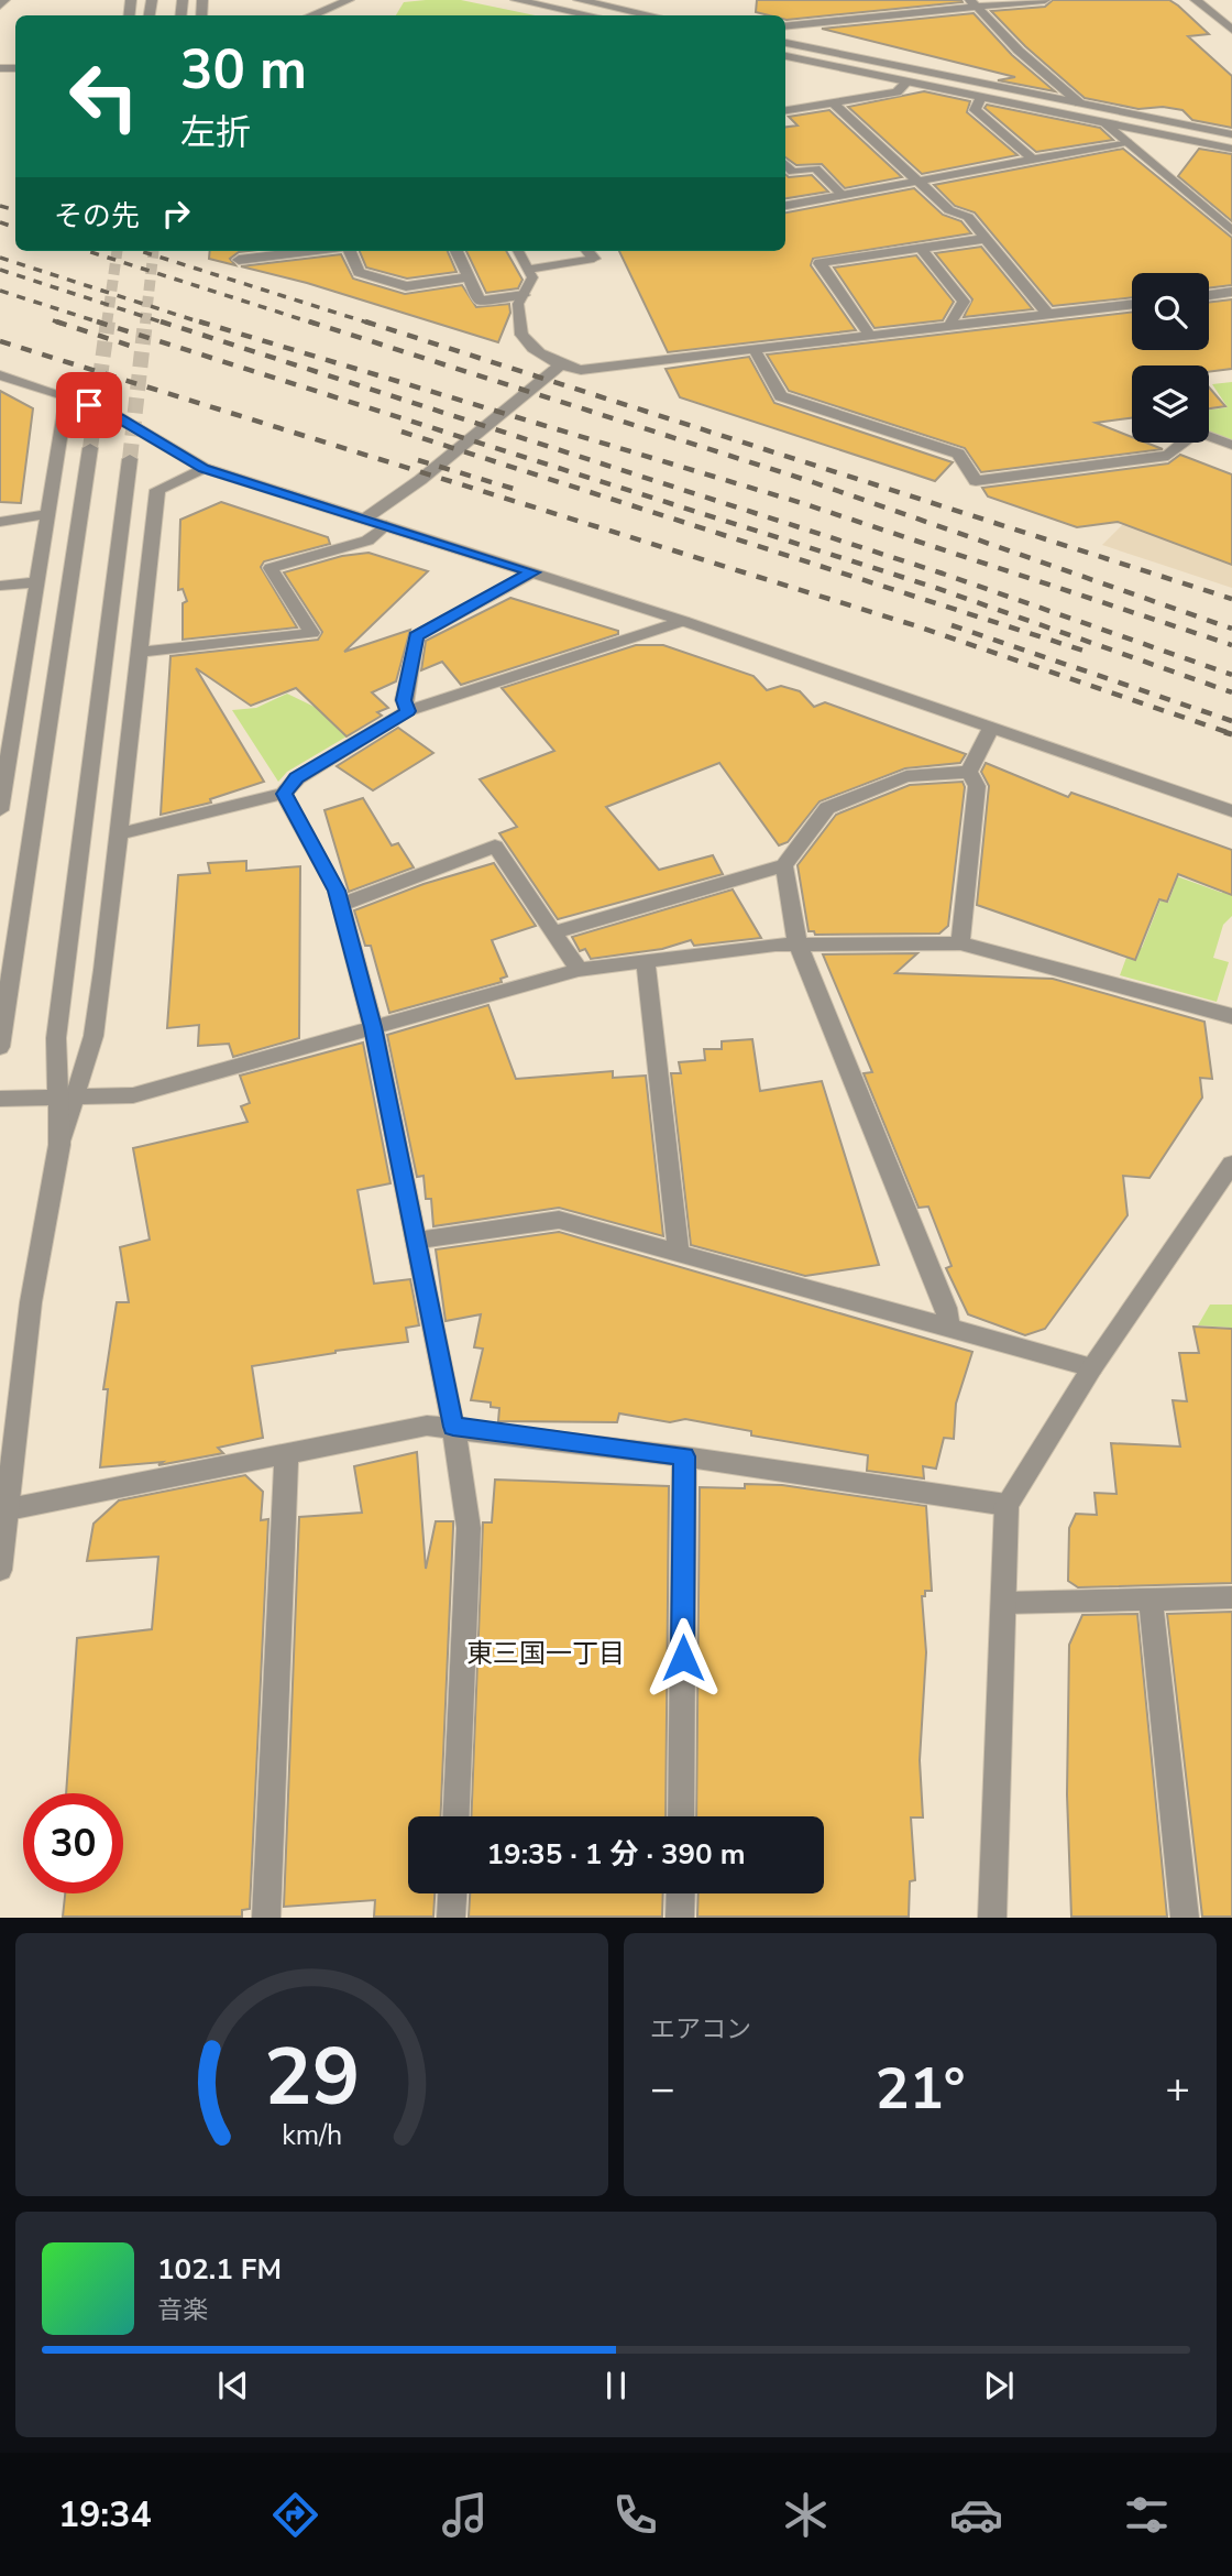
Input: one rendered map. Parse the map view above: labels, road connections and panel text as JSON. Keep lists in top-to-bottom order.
{
  "districts": ["東三国一丁目"],
  "page": {
    "turn": ["30 m", "左折"],
    "then": "その先",
    "limit": "30",
    "trip": "19:35 · 1 分 · 390 m",
    "tile": "エアコン",
    "heat": ["−", "21°", "+"],
    "song": ["102.1 FM", "音楽"],
    "tabs": "19:34",
    "gauge": ["29", "km/h"]
  }
}
